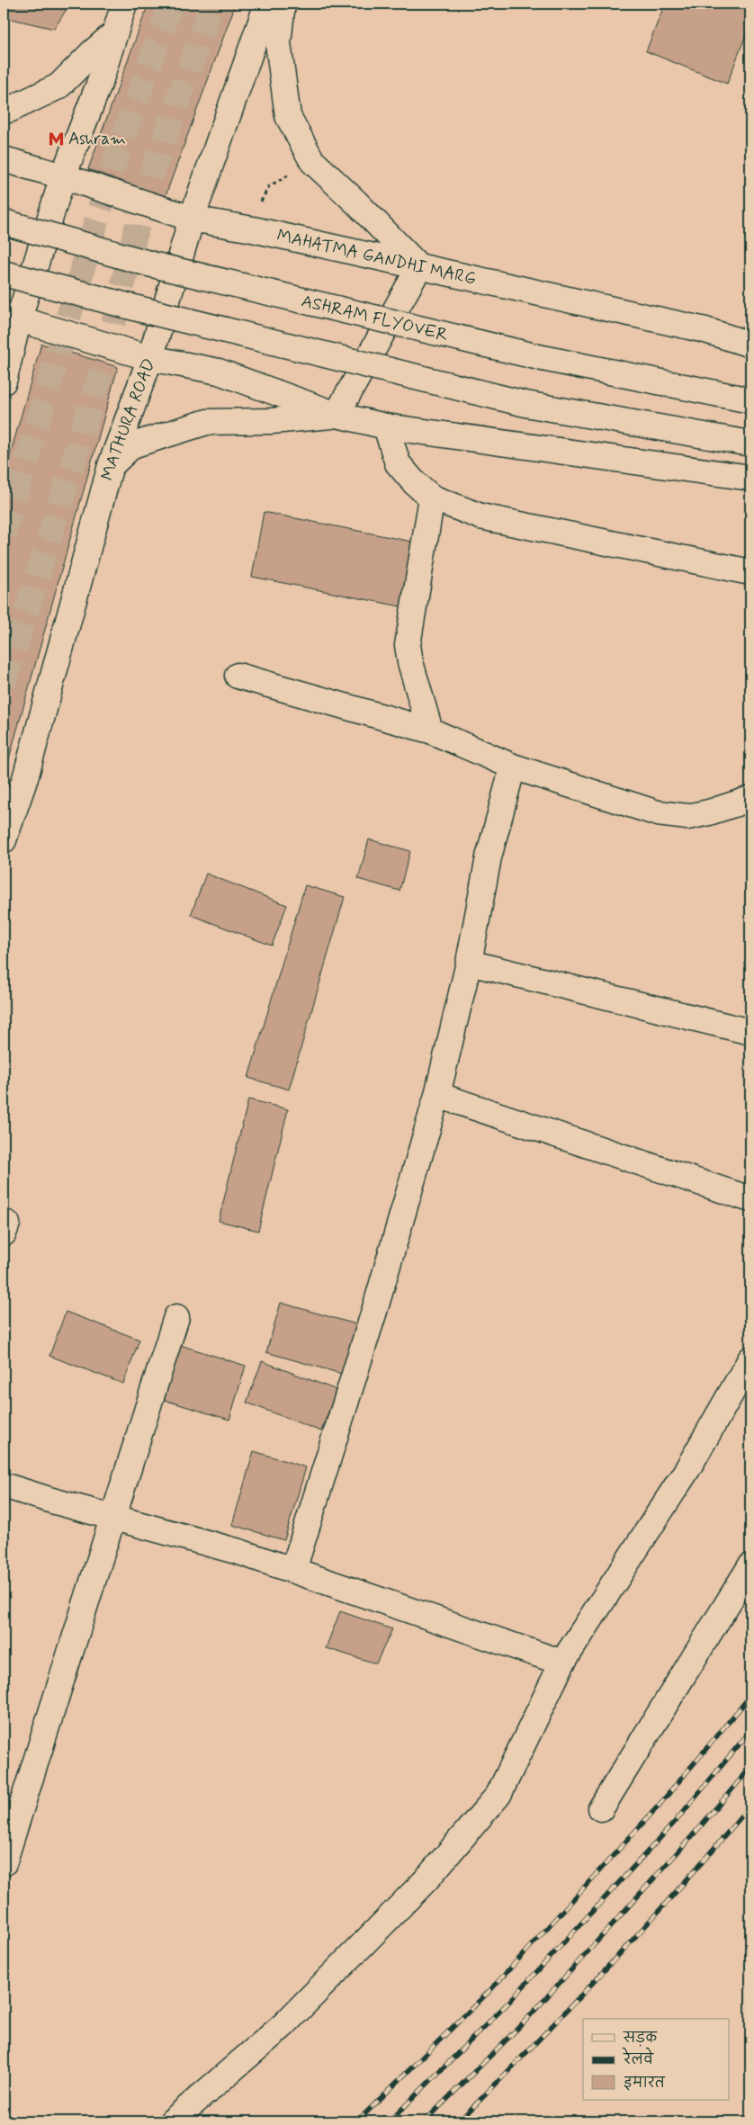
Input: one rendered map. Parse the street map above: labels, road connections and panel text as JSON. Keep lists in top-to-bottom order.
{
  "streets": {
    "main road": ["MAHATMA GANDHI MARG", "ASHRAM FLYOVER", "MATHURA ROAD"]
  },
  "crossings": [
    ["MAHATMA GANDHI MARG", "MATHURA ROAD"]
  ],
  "places": {
    "metro station": ["Ashram"]
  },
  "legend": ["सड़क", "रेलवे", "इमारत"]
}
